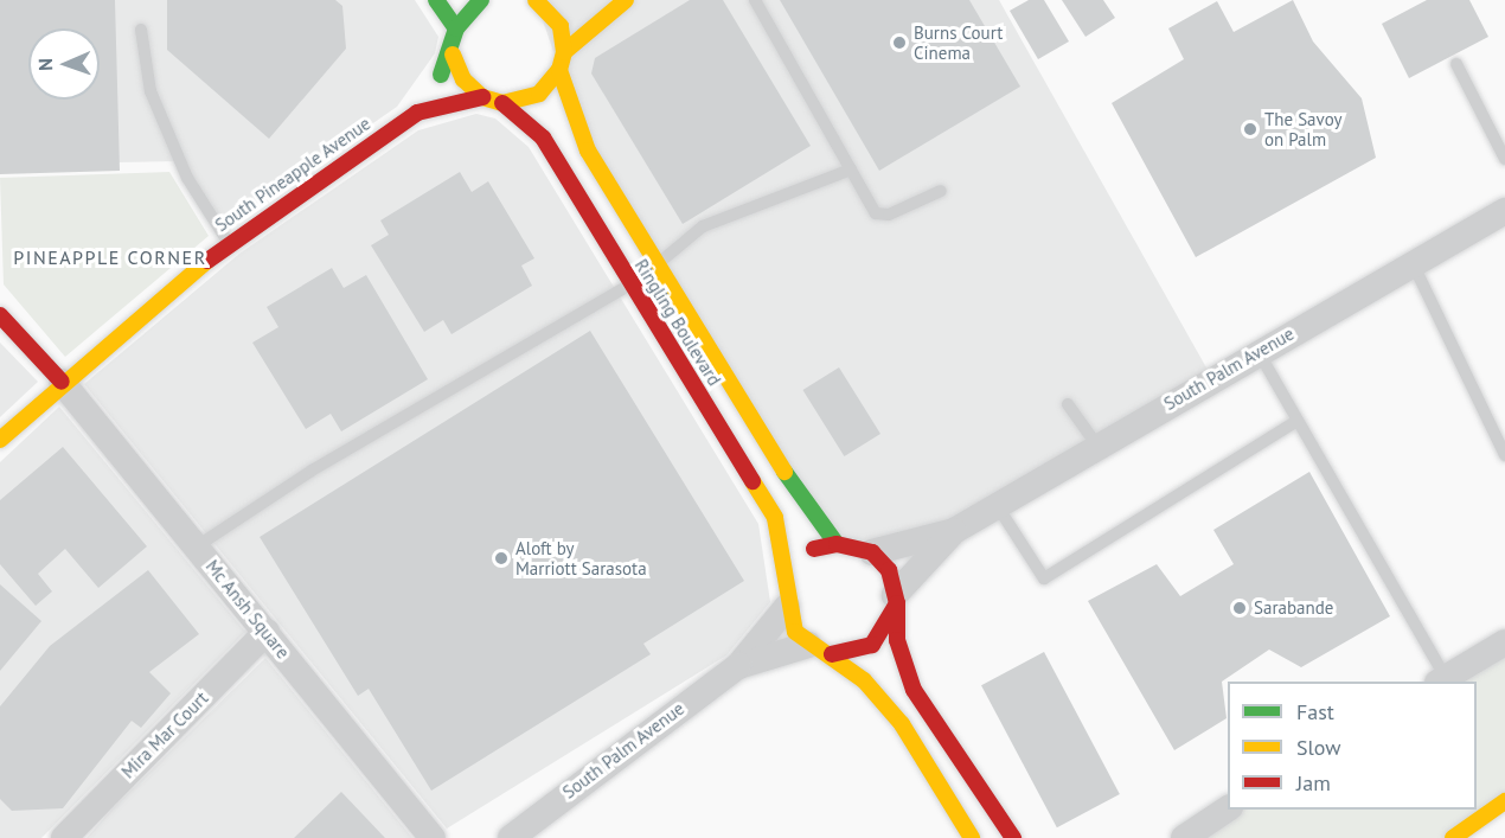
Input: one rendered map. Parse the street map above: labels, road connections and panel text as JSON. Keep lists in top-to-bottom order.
{
  "streets": {
    "street": [
      "South Pineapple Avenue",
      "Ringling Boulevard",
      "South Palm Avenue",
      "Mc Ansh Square",
      "Mira Mar Court"
    ]
  },
  "crossings": [
    ["South Pineapple Avenue", "Ringling Boulevard"],
    ["South Pineapple Avenue", "Mc Ansh Square"],
    ["Ringling Boulevard", "South Palm Avenue"],
    ["Mc Ansh Square", "Mira Mar Court"]
  ],
  "districts": ["PINEAPPLE CORNER"],
  "places": [
    "Burns Court Cinema",
    "The Savoy on Palm",
    "Aloft by Marriott Sarasota",
    "Sarabande"
  ],
  "legend": ["Fast", "Slow", "Jam"],
  "north": "left"
}
